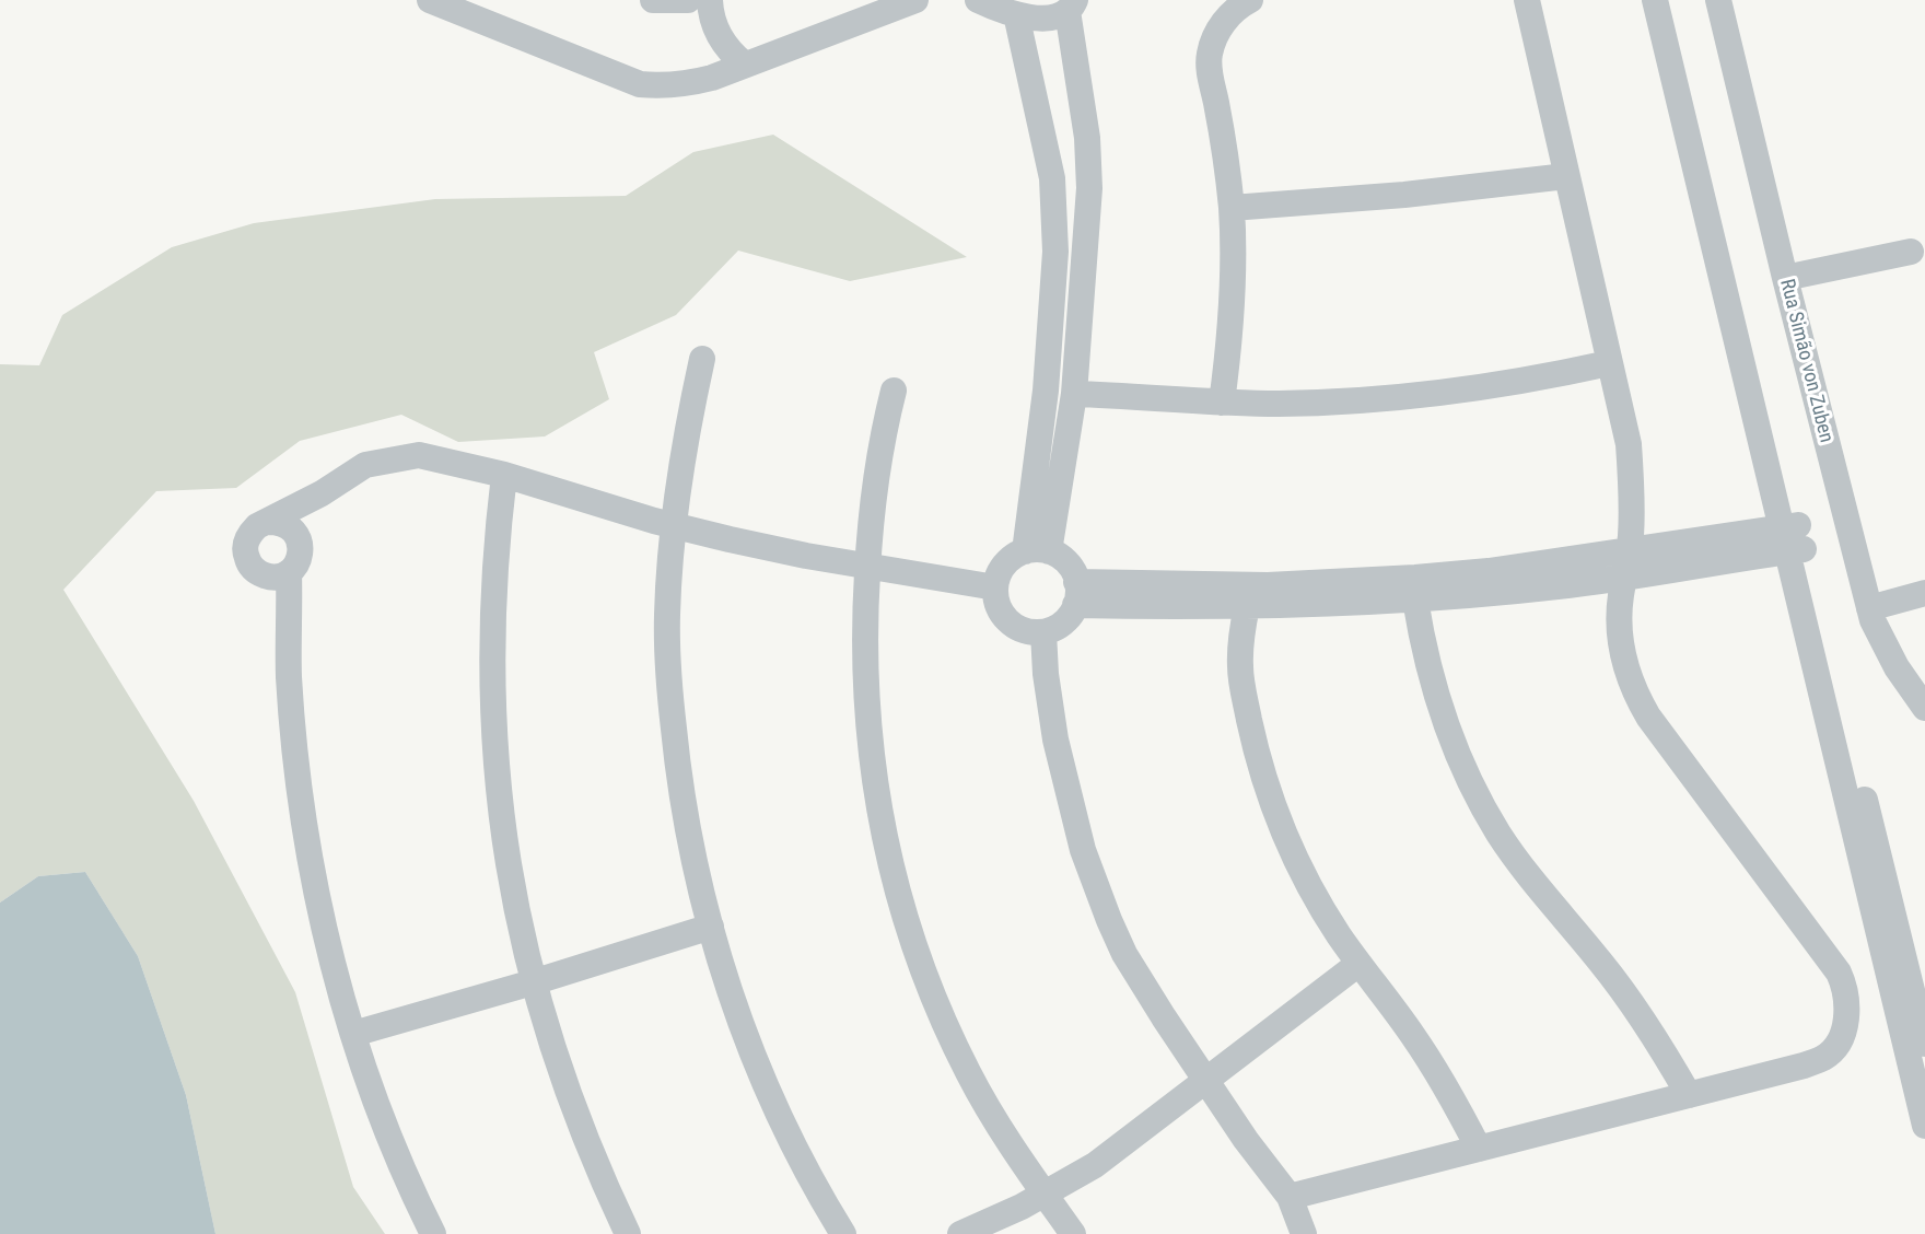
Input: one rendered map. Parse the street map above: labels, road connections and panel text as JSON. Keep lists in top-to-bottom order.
{
  "streets": {
    "street": ["Rua Simão von Zuben"]
  }
}
